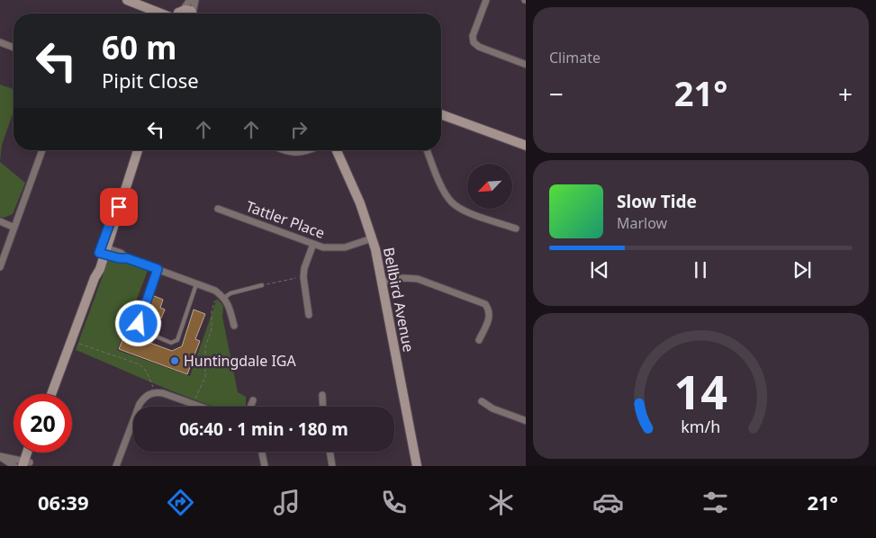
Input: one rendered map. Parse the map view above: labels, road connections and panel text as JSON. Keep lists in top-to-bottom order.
{
  "streets": {
    "street": ["Tattler Place", "Bellbird Avenue"]
  },
  "crossings": [
    ["Tattler Place", "Bellbird Avenue"]
  ],
  "places": ["Huntingdale IGA"],
  "north": "bottom left",
  "page": {
    "tile": "Climate",
    "turn": ["60 m", "Pipit Close"],
    "heat": ["−", "21°", "+"],
    "song": ["Slow Tide", "Marlow"],
    "limit": "20",
    "trip": "06:40 · 1 min · 180 m",
    "tabs": ["06:39", "21°"],
    "gauge": ["14", "km/h"]
  }
}
